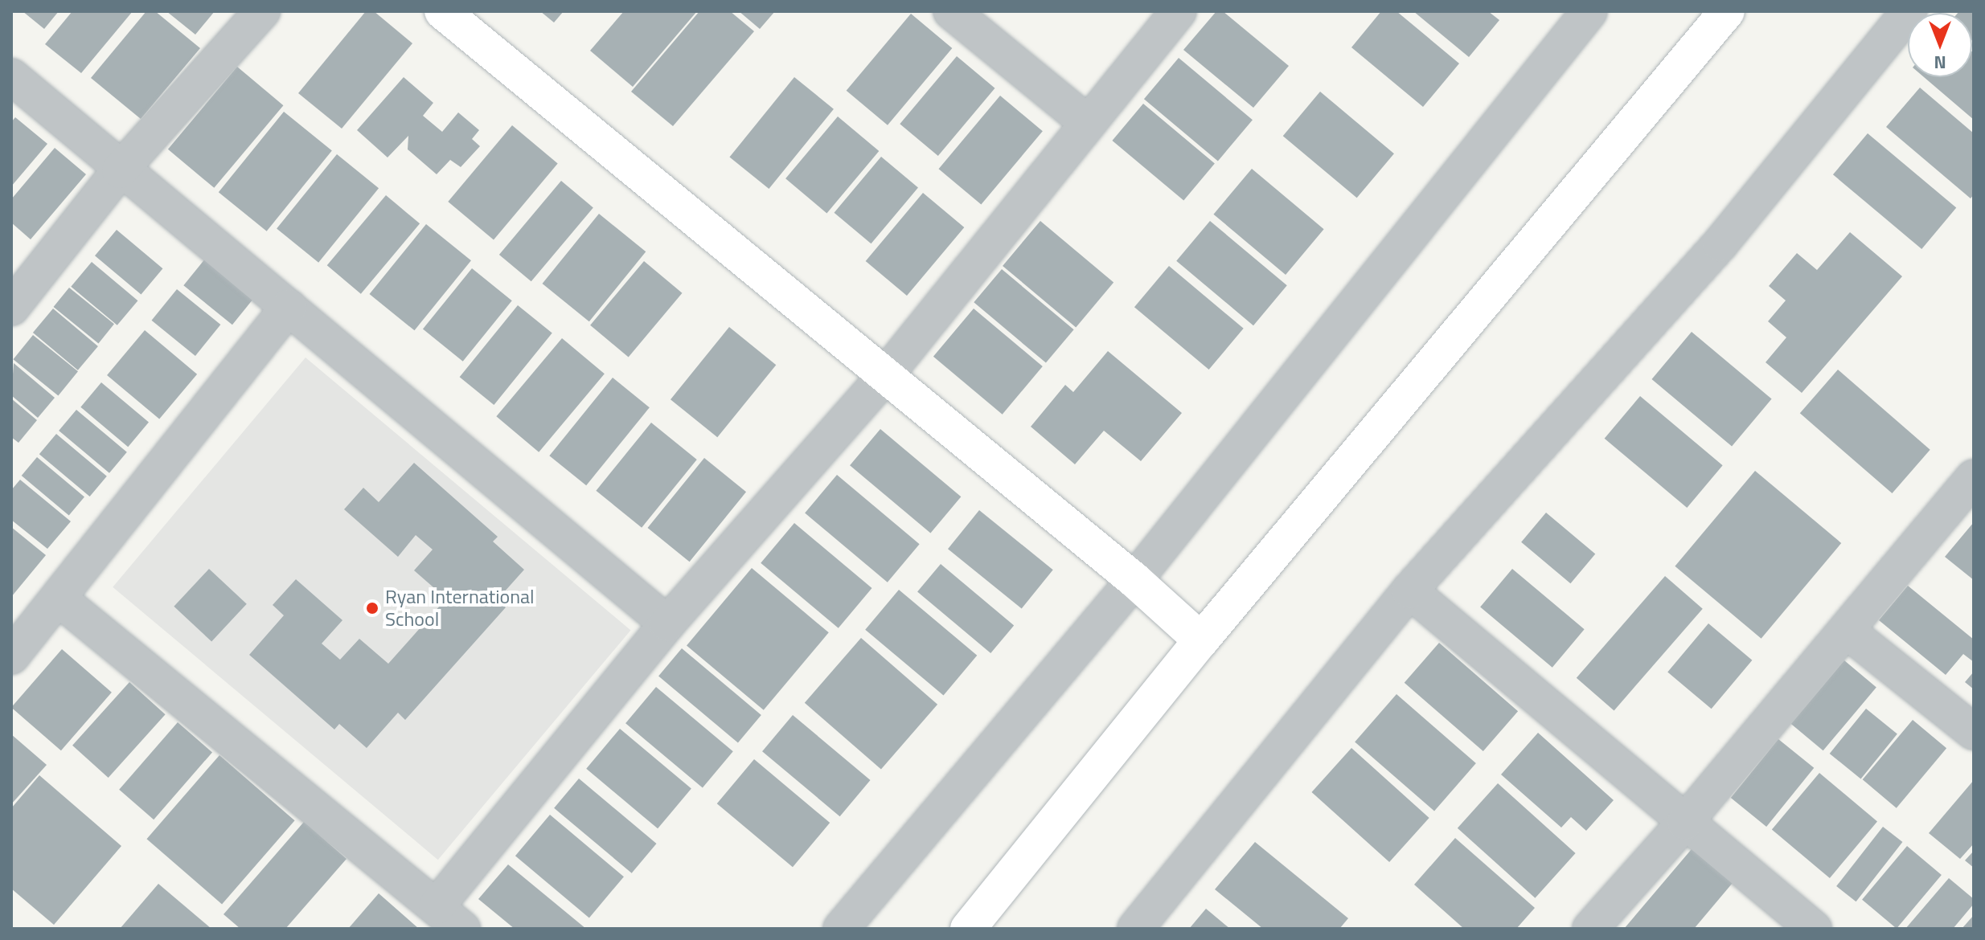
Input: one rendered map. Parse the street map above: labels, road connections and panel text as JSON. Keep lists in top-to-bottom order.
{
  "places": ["Ryan International School"],
  "north": "bottom"
}
